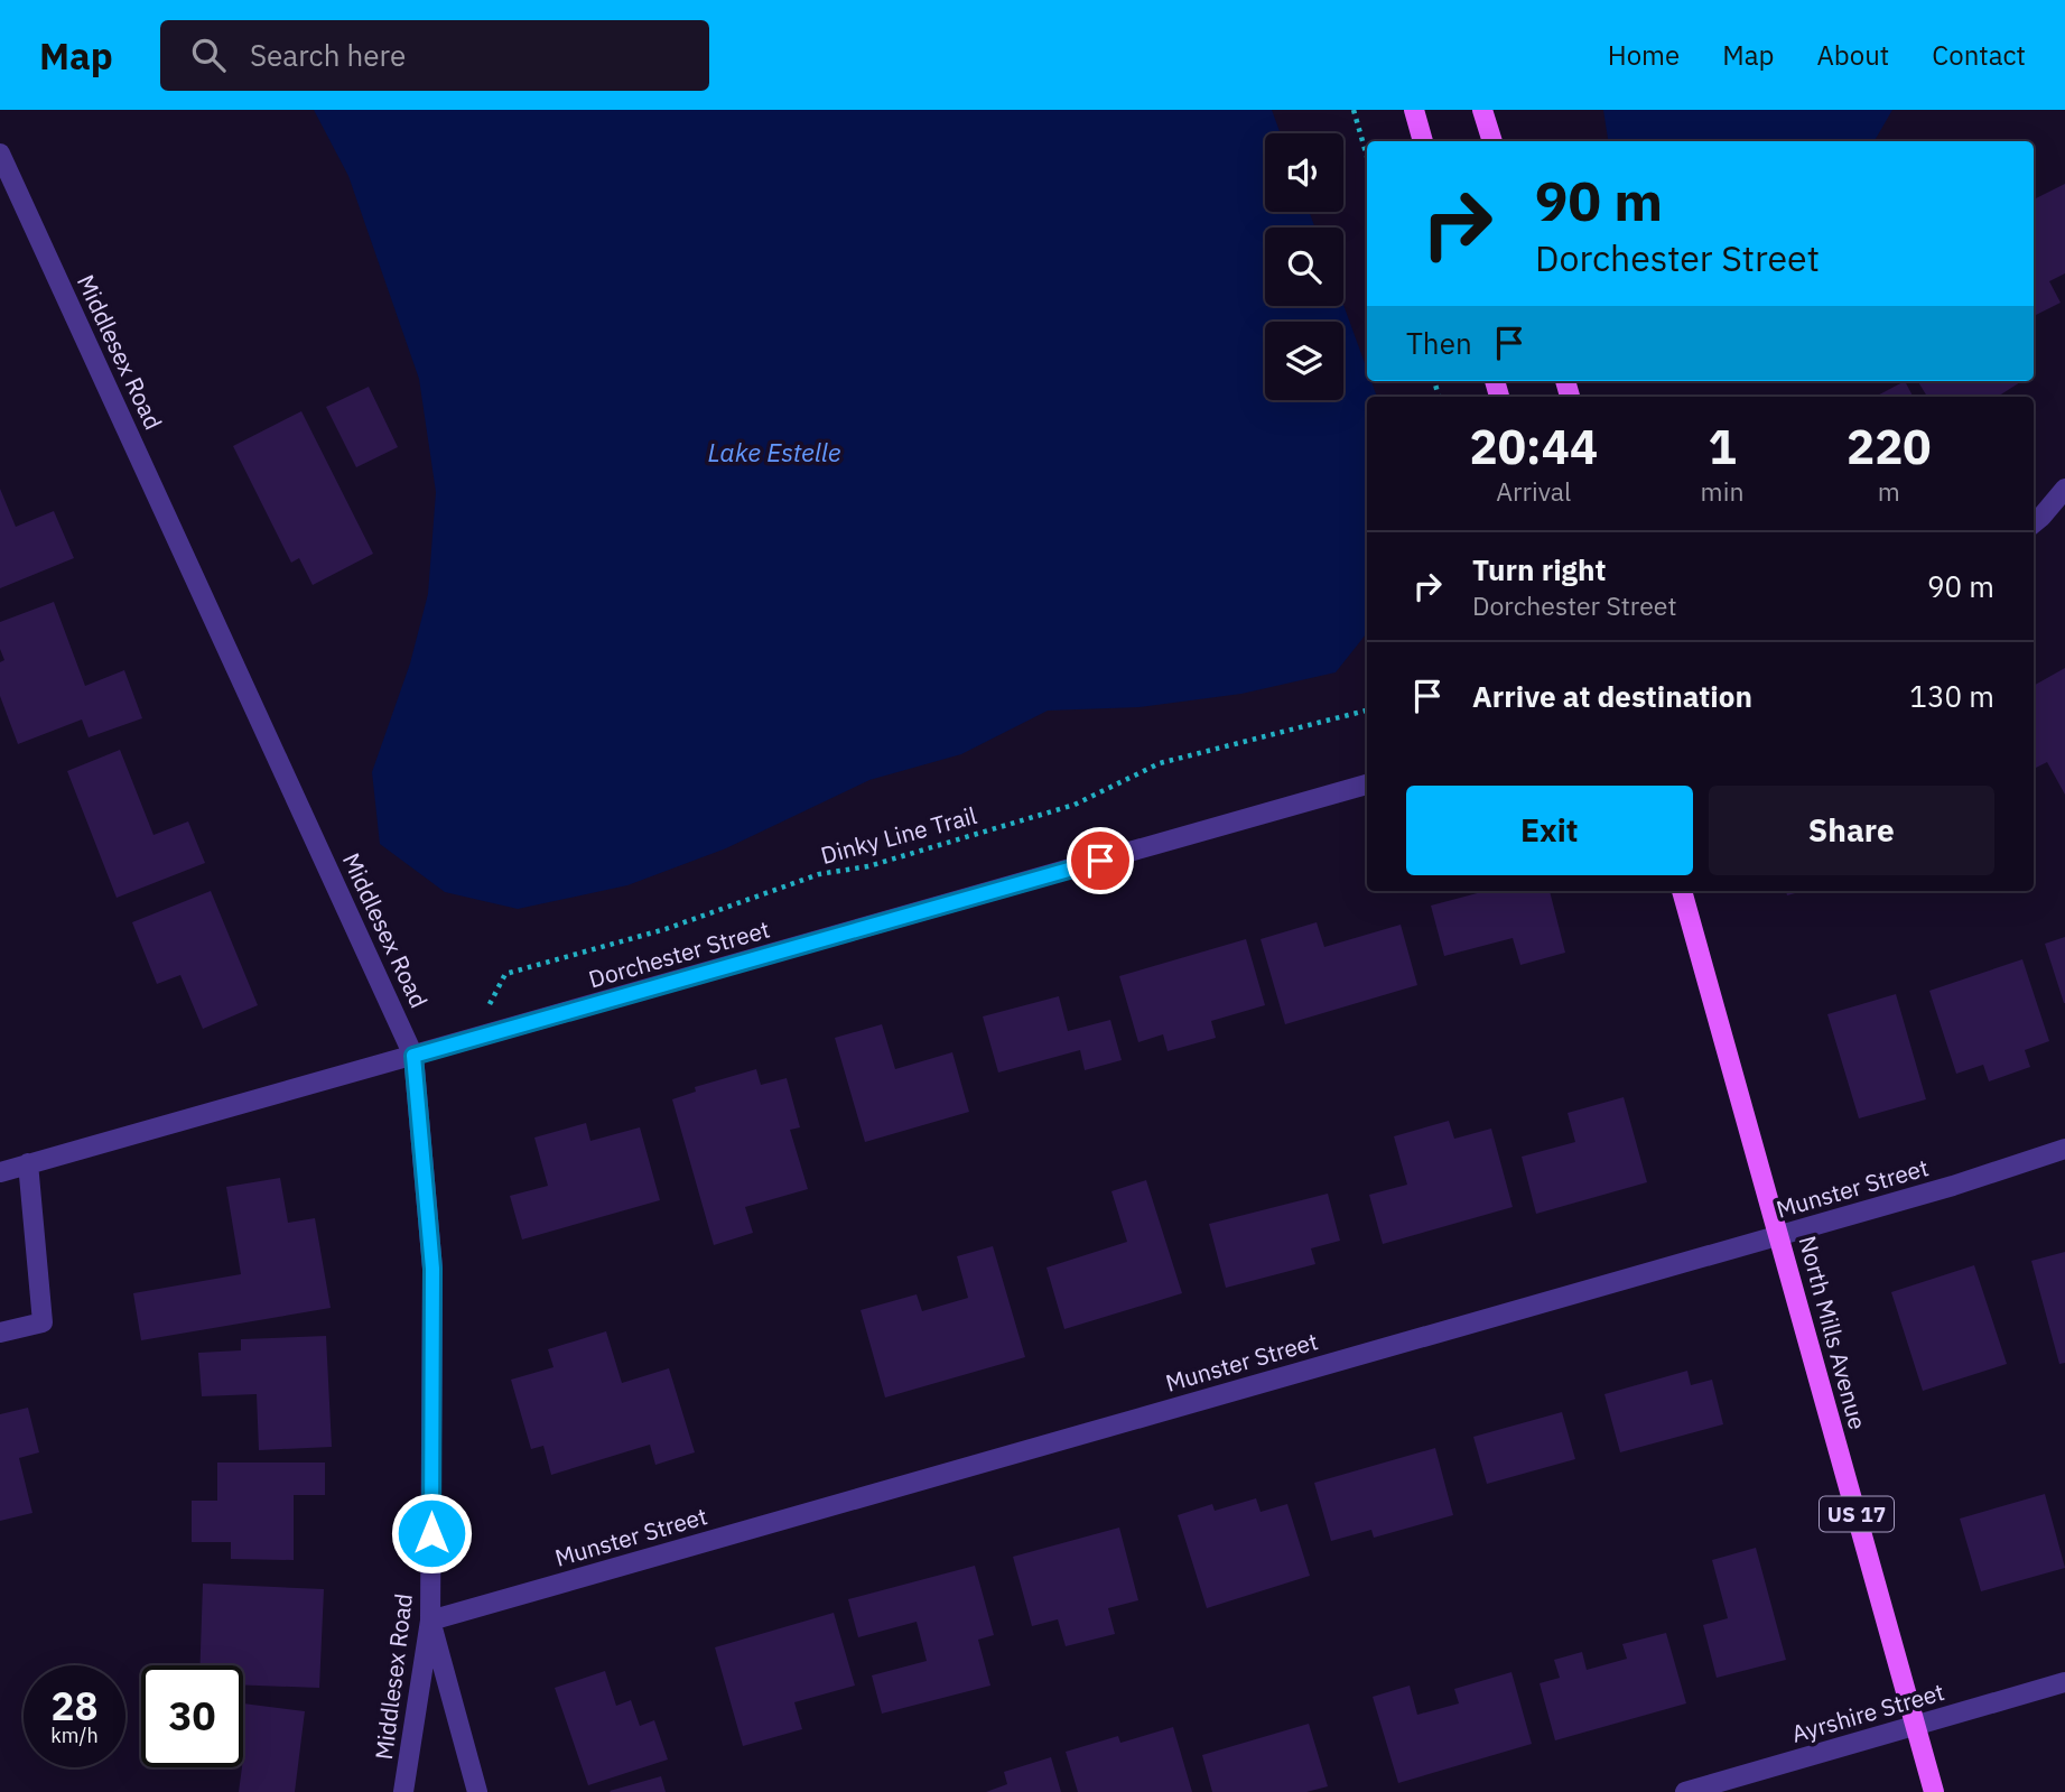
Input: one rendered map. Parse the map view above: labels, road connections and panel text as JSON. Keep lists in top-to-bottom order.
{
  "streets": {
    "main road": ["North Mills Avenue", "US 17"],
    "street": [
      "Middlesex Road",
      "Dorchester Street",
      "Munster Street",
      "Ayrshire Street"
    ],
    "path": ["Dinky Line Trail"]
  },
  "crossings": [
    ["Middlesex Road", "Dorchester Street"],
    ["Middlesex Road", "Munster Street"],
    ["Dinky Line Trail", "Dorchester Street"],
    ["Munster Street", "North Mills Avenue"],
    ["North Mills Avenue", "Ayrshire Street"]
  ],
  "water": ["Lake Estelle"],
  "page": {
    "header": "Map",
    "search": "Search here",
    "nav": [
      "Home",
      "Map",
      "About",
      "Contact"
    ],
    "turn": ["90 m", "Dorchester Street"],
    "then": "Then",
    "eta": [
      "20:44",
      "Arrival",
      "1",
      "min",
      "220",
      "m"
    ],
    "list": [
      {
        "name": "Turn right",
        "note": "Dorchester Street",
        "value": "90 m"
      },
      {
        "name": "Arrive at destination",
        "value": "130 m"
      }
    ],
    "buttons": ["Exit", "Share"],
    "speed": "28 km/h",
    "limit": "30"
  }
}
